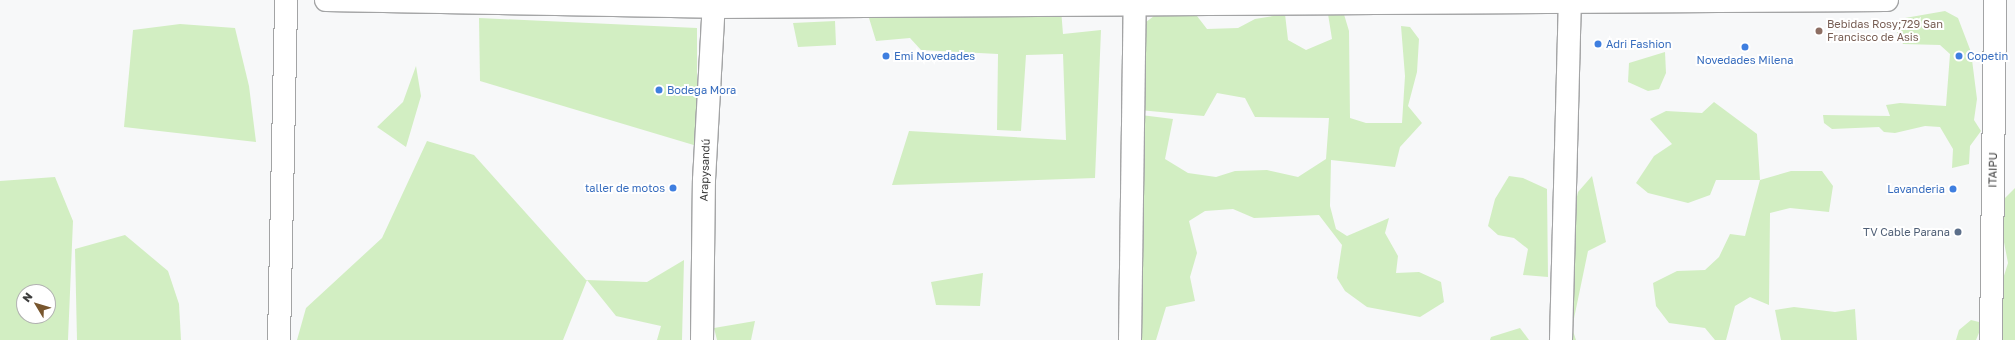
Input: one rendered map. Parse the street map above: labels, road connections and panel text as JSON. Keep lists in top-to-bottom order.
{
  "streets": {
    "street": ["Arapysandú", "ITAIPU"]
  },
  "places": [
    "Bebidas Rosy;729 San Francisco de Asis",
    "Adri Fashion",
    "Novedades Milena",
    "Emi Novedades",
    "Copetin",
    "Bodega Mora",
    "taller de motos",
    "Lavanderia",
    "TV Cable Parana"
  ],
  "north": "top left"
}
